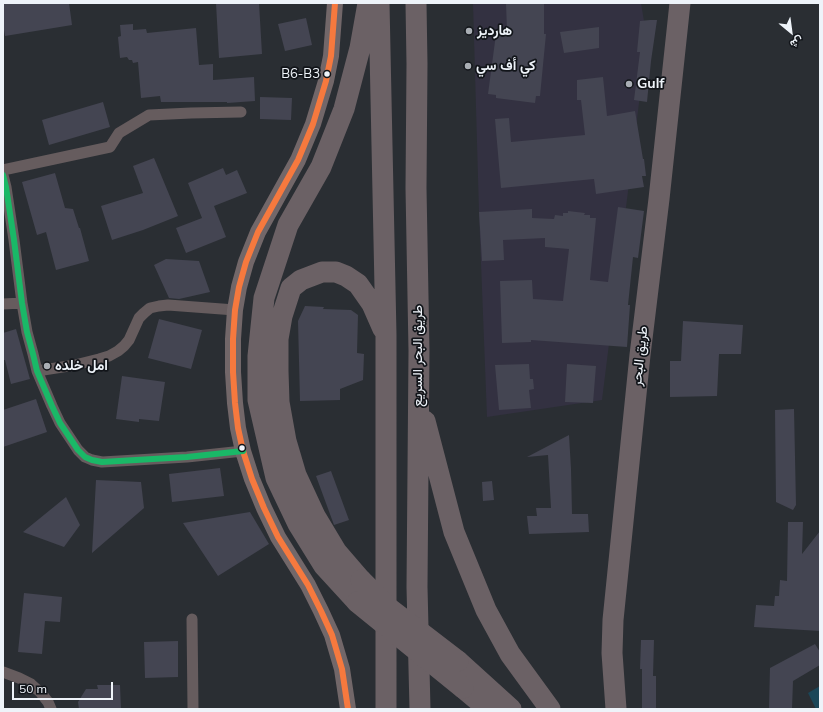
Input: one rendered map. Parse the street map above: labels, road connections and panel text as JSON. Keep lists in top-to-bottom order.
{
  "streets": {
    "highway": ["طريق البحر السريع", "طريق البحر"]
  },
  "places": [
    "هارديز",
    "كي أف سي",
    "B6-B3",
    "Gulf",
    "امل خلده"
  ],
  "scale_bar": "50 m",
  "north": "bottom right"
}
